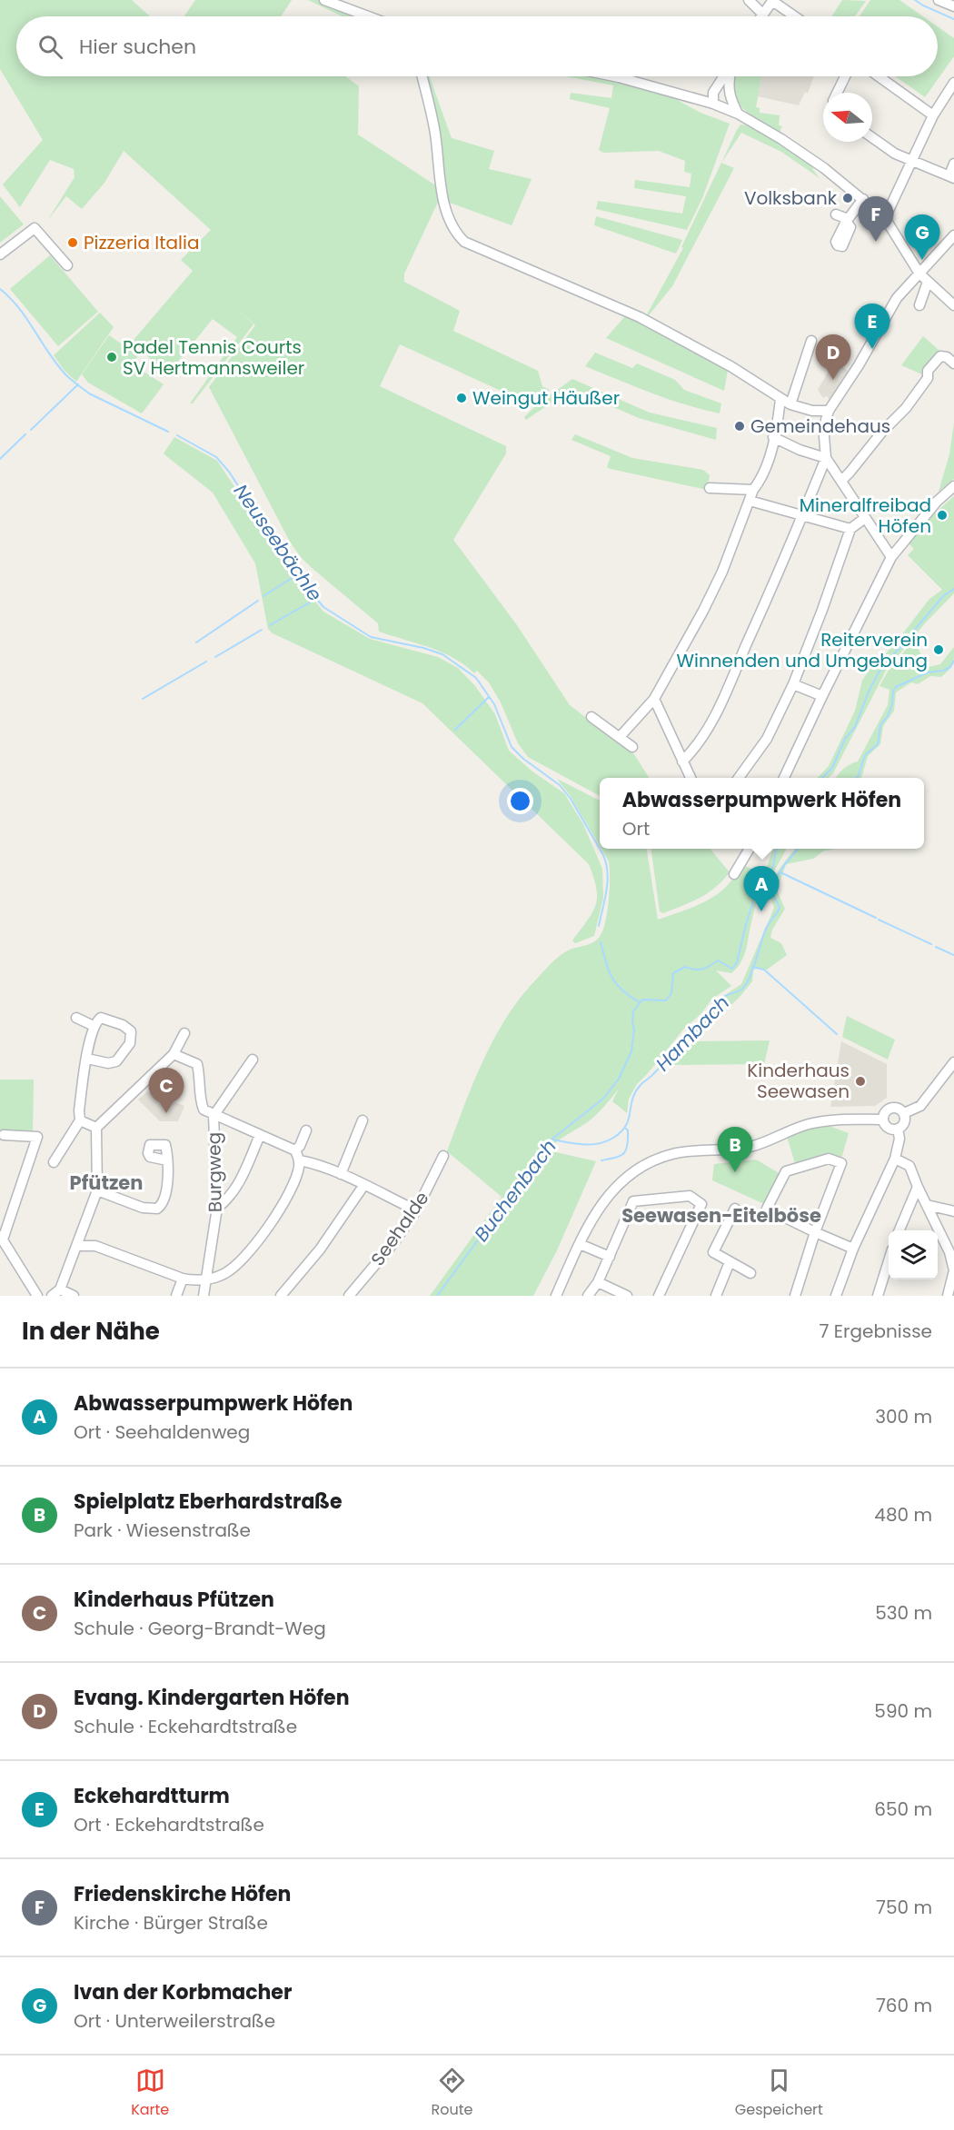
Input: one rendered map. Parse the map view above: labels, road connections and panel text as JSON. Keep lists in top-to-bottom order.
{
  "streets": {
    "street": ["Burgweg", "Seehalde"]
  },
  "districts": ["Pfützen", "Seewasen-Eitelböse"],
  "water": ["Neuseebächle", "Hambach", "Buchenbach"],
  "places": [
    "Volksbank",
    "Pizzeria Italia",
    "Padel Tennis Courts SV Hertmannsweiler",
    "Weingut Häußer",
    "Gemeindehaus",
    "Mineralfreibad Höfen",
    "Reiterverein Winnenden und Umgebung",
    "Kinderhaus Seewasen"
  ],
  "north": "left",
  "page": {
    "search": "Hier suchen",
    "pins": [
      "F",
      "G",
      "E",
      "D",
      "A",
      "C",
      "B"
    ],
    "popup": ["Abwasserpumpwerk Höfen", "Ort"],
    "heading": ["In der Nähe", "7 Ergebnisse"],
    "list": [
      {
        "mark": "A",
        "name": "Abwasserpumpwerk Höfen",
        "note": "Ort · Seehaldenweg",
        "value": "300 m"
      },
      {
        "mark": "B",
        "name": "Spielplatz Eberhardstraße",
        "note": "Park · Wiesenstraße",
        "value": "480 m"
      },
      {
        "mark": "C",
        "name": "Kinderhaus Pfützen",
        "note": "Schule · Georg-Brandt-Weg",
        "value": "530 m"
      },
      {
        "mark": "D",
        "name": "Evang. Kindergarten Höfen",
        "note": "Schule · Eckehardtstraße",
        "value": "590 m"
      },
      {
        "mark": "E",
        "name": "Eckehardtturm",
        "note": "Ort · Eckehardtstraße",
        "value": "650 m"
      },
      {
        "mark": "F",
        "name": "Friedenskirche Höfen",
        "note": "Kirche · Bürger Straße",
        "value": "750 m"
      },
      {
        "mark": "G",
        "name": "Ivan der Korbmacher",
        "note": "Ort · Unterweilerstraße",
        "value": "760 m"
      }
    ],
    "nav": ["Karte", "Route", "Gespeichert"]
  }
}
